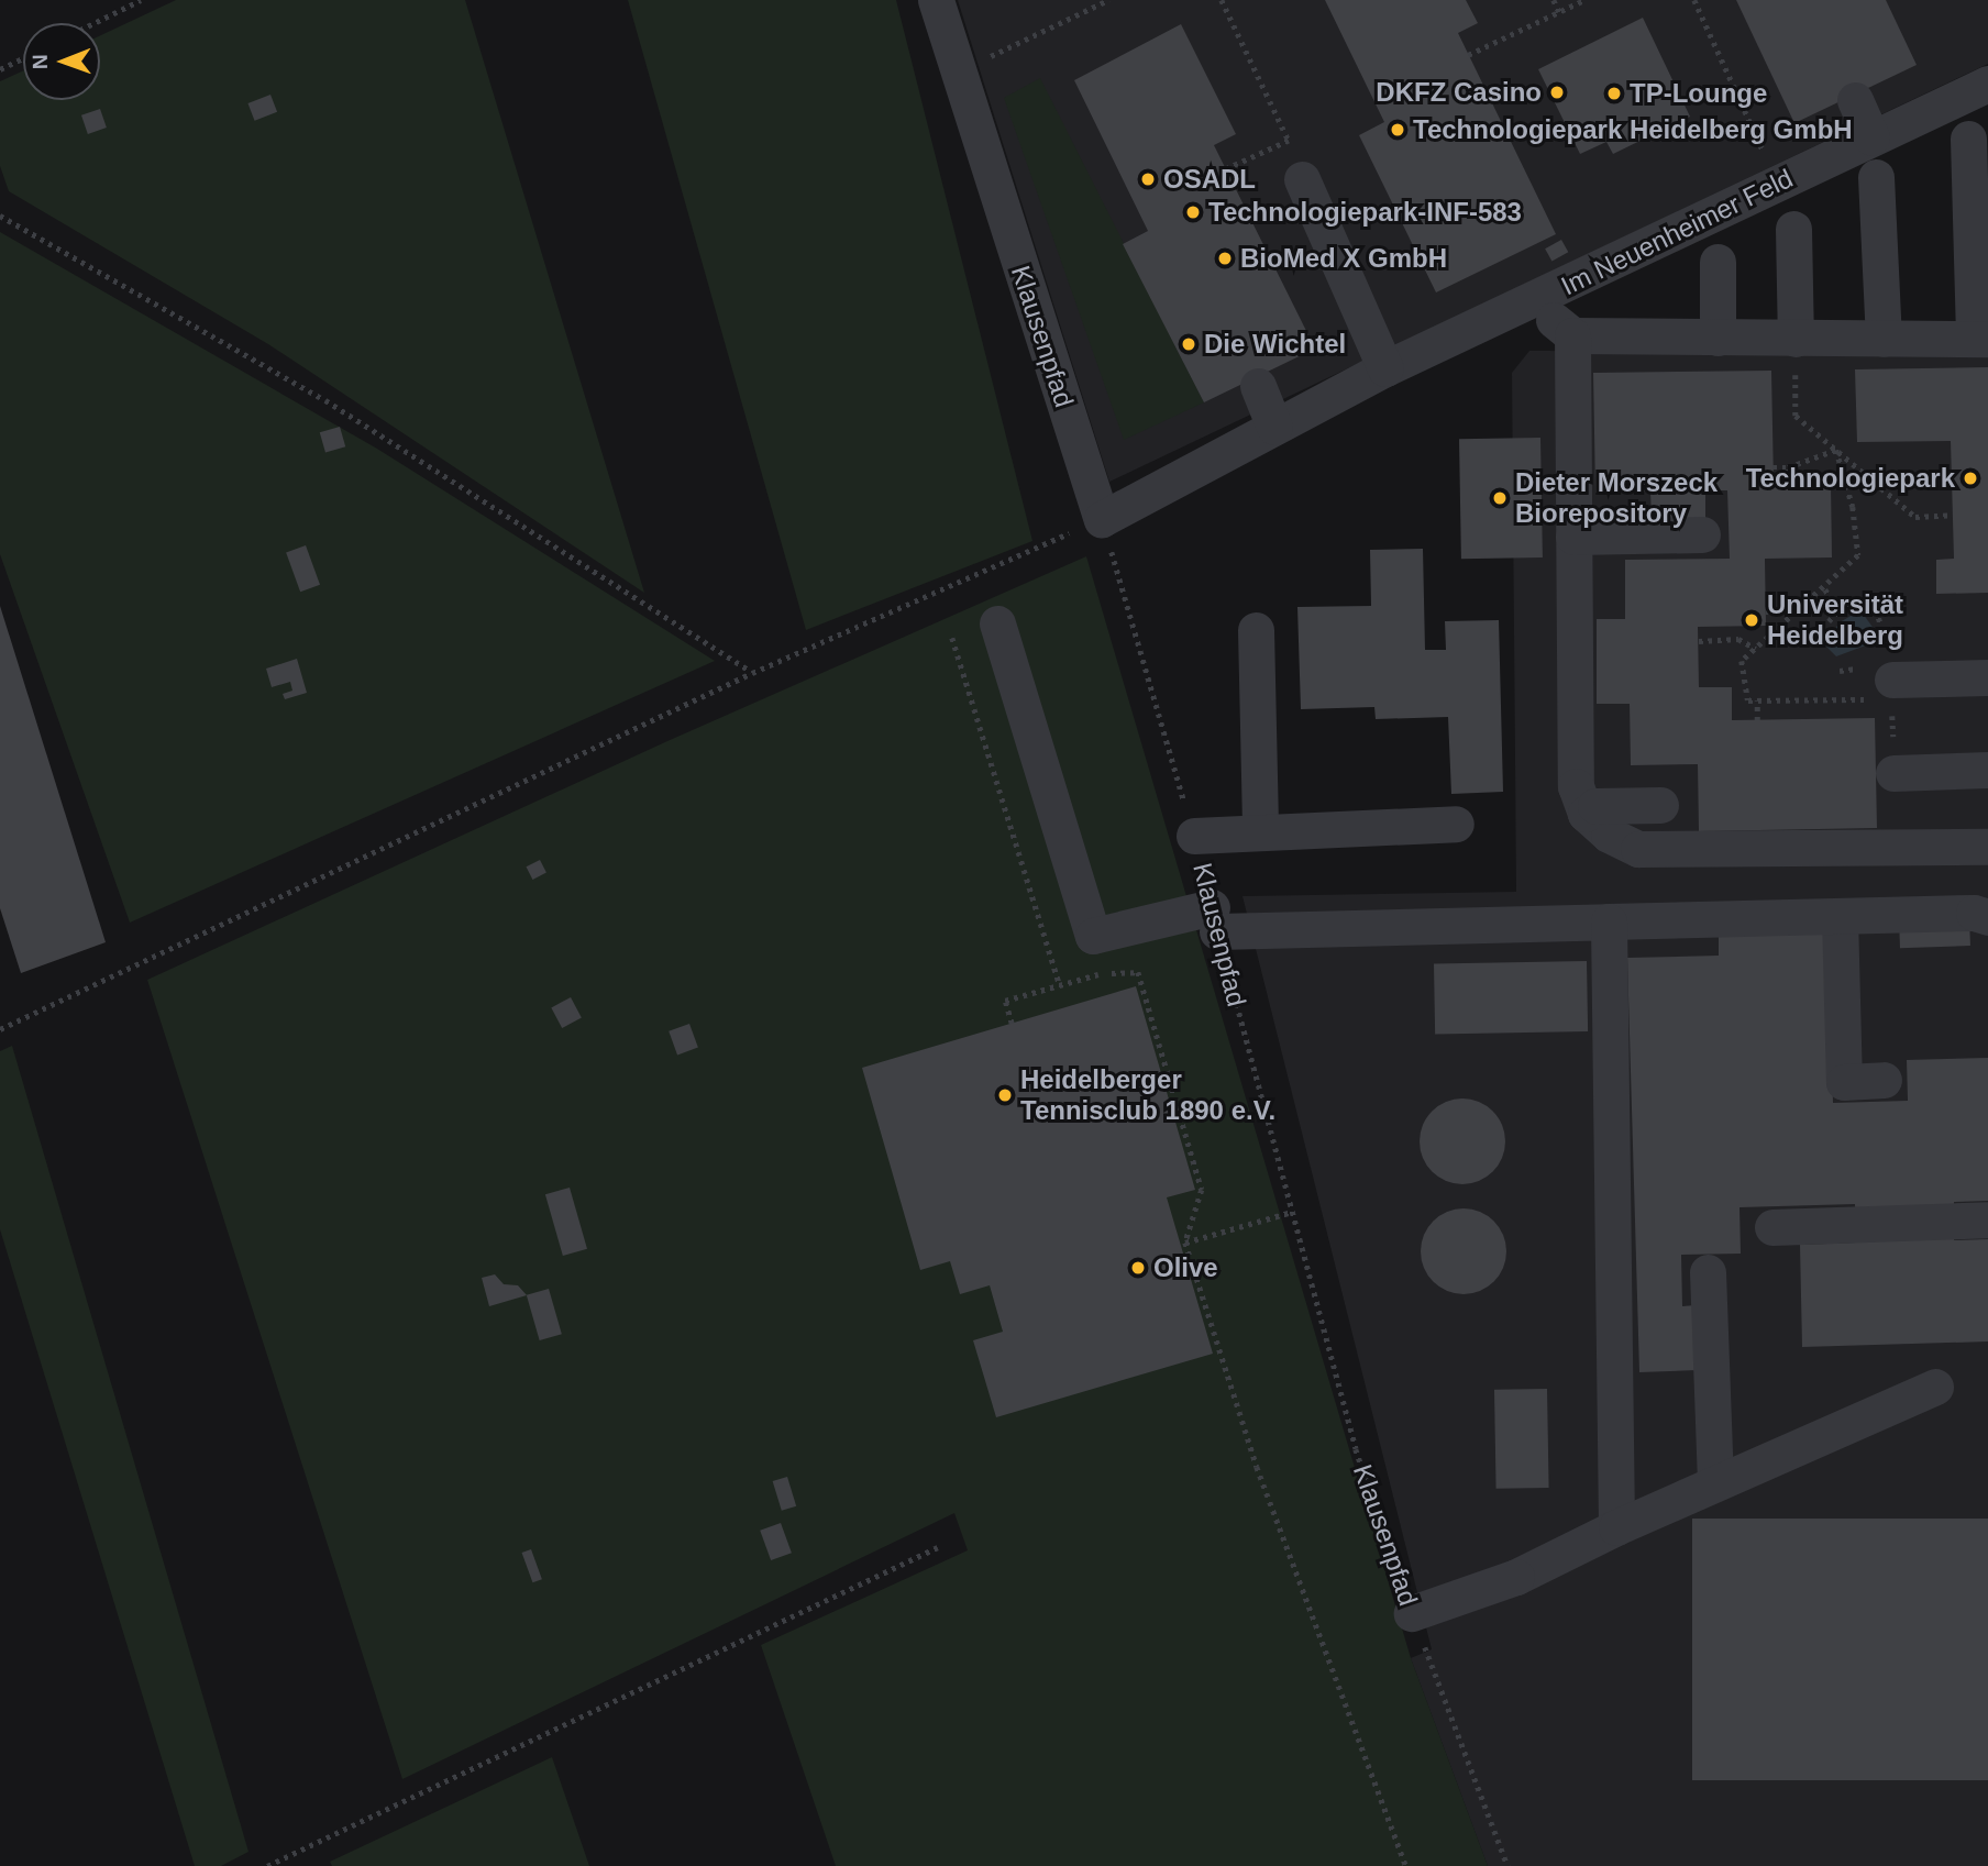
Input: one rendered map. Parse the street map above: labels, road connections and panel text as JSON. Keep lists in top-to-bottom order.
{
  "streets": {
    "street": ["Im Neuenheimer Feld", "Klausenpfad"]
  },
  "crossings": [
    ["Im Neuenheimer Feld", "Klausenpfad"]
  ],
  "places": [
    "DKFZ Casino",
    "TP-Lounge",
    "Technologiepark Heidelberg GmbH",
    "OSADL",
    "Technologiepark-INF-583",
    "BioMed X GmbH",
    "Die Wichtel",
    "Technologiepark",
    "Dieter Morszeck Biorepository",
    "Universität Heidelberg",
    "Heidelberger Tennisclub 1890 e.V.",
    "Olive"
  ],
  "north": "left"
}
